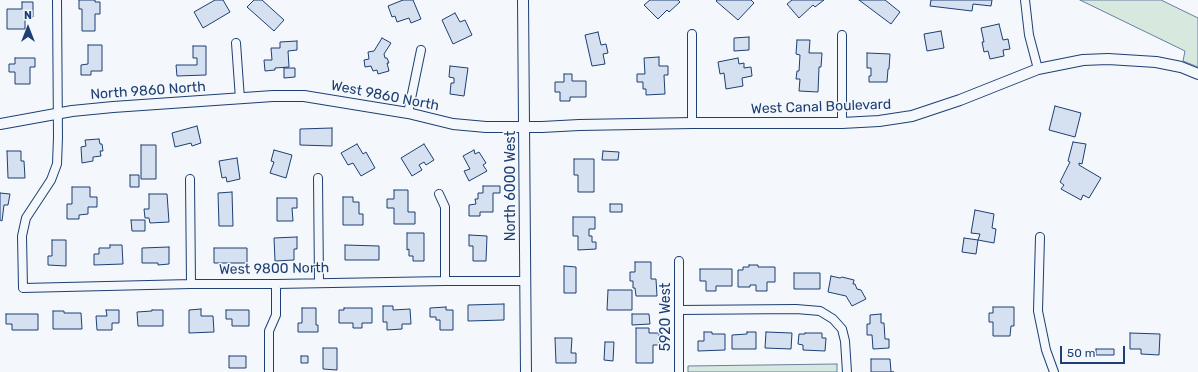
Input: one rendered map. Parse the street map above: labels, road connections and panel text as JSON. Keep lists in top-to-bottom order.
{
  "streets": {
    "street": [
      "North 9860 North",
      "West 9860 North",
      "West Canal Boulevard",
      "North 6000 West",
      "West 9800 North",
      "5920 West"
    ]
  },
  "crossings": [
    ["North 9860 North", "West 9860 North"],
    ["North 9860 North", "West 9800 North"],
    ["West 9860 North", "West Canal Boulevard"],
    ["West 9860 North", "North 6000 West"],
    ["West Canal Boulevard", "North 6000 West"],
    ["North 6000 West", "West 9800 North"]
  ],
  "scale_bar": "50 m",
  "north": "top"
}
